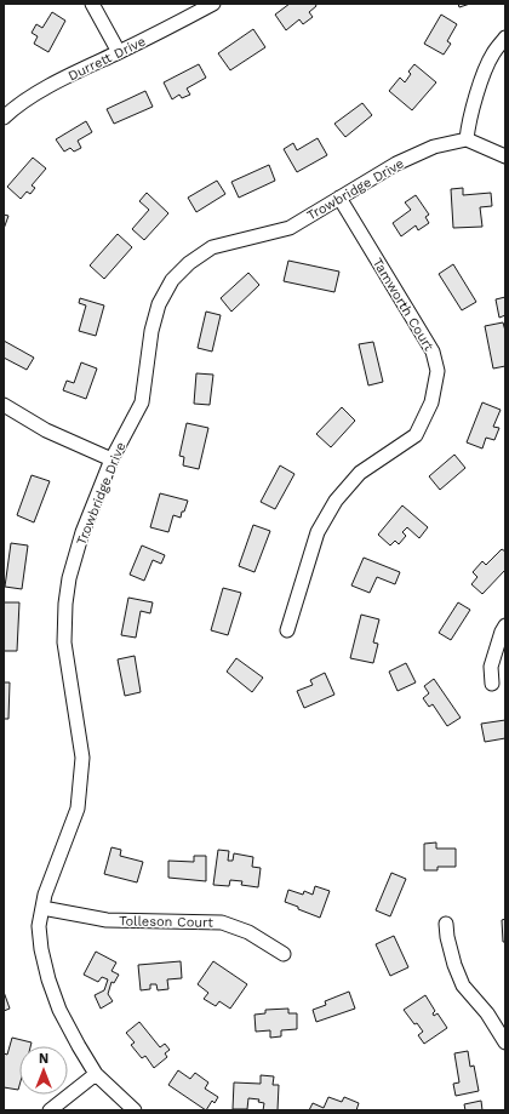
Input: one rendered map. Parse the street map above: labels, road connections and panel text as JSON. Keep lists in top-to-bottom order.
{
  "streets": {
    "street": [
      "Durrett Drive",
      "Trowbridge Drive",
      "Tamworth Court",
      "Tolleson Court"
    ]
  },
  "crossings": [
    ["Trowbridge Drive", "Tamworth Court"],
    ["Trowbridge Drive", "Tolleson Court"]
  ],
  "north": "top"
}
